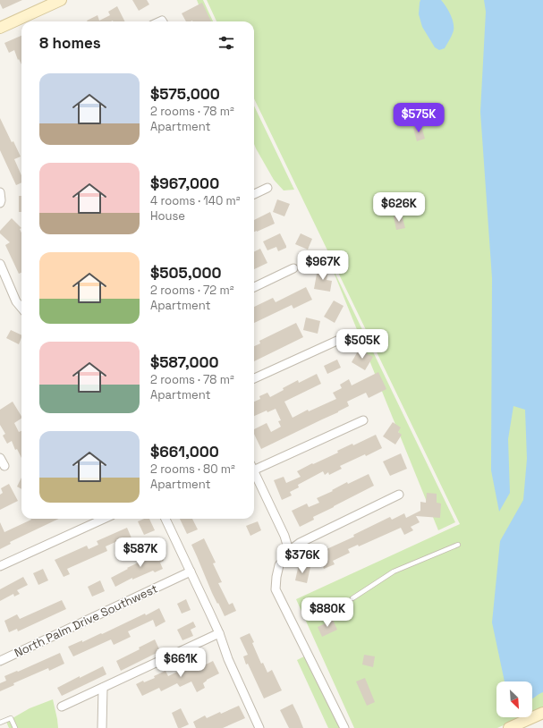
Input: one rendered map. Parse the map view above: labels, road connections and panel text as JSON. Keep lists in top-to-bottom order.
{
  "streets": {
    "street": ["North Palm Drive Southwest"]
  },
  "north": "bottom right",
  "page": {
    "heading": "8 homes",
    "list": [
      {
        "name": "$575,000",
        "note": "2 rooms · 78 m² · Apartment"
      },
      {
        "name": "$967,000",
        "note": "4 rooms · 140 m² · House"
      },
      {
        "name": "$505,000",
        "note": "2 rooms · 72 m² · Apartment"
      },
      {
        "name": "$587,000",
        "note": "2 rooms · 78 m² · Apartment"
      },
      {
        "name": "$661,000",
        "note": "2 rooms · 80 m² · Apartment"
      }
    ],
    "price": [
      "$575K",
      "$626K",
      "$967K",
      "$505K",
      "$587K",
      "$376K",
      "$880K",
      "$661K"
    ]
  }
}
